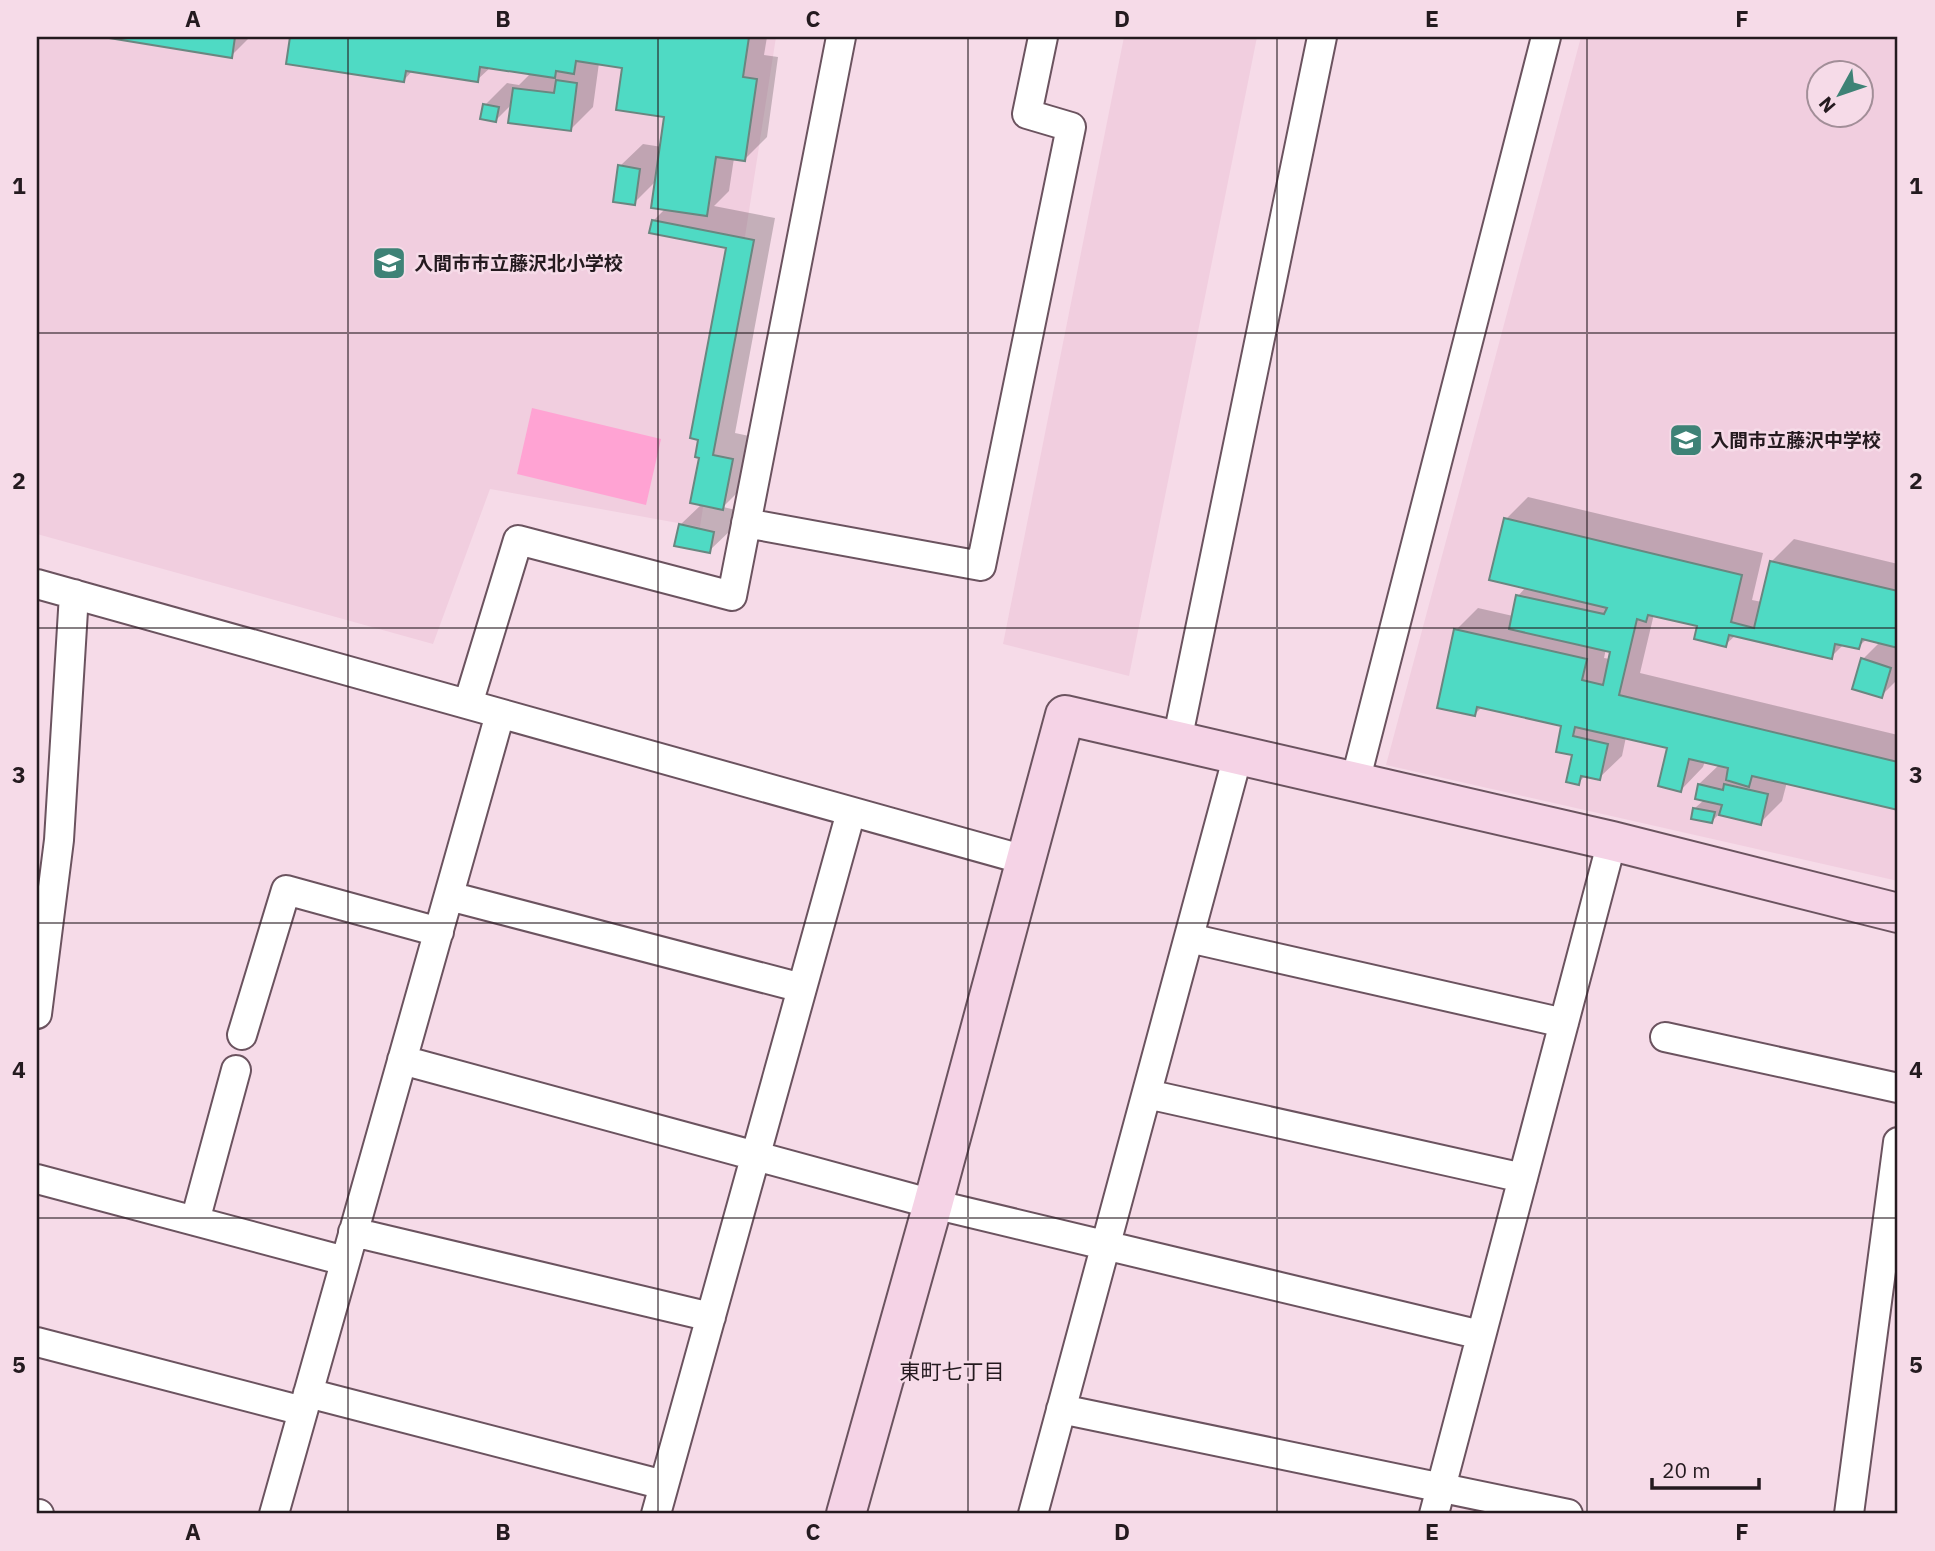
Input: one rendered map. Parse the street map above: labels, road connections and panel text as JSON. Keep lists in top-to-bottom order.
{
  "districts": ["東町七丁目"],
  "places": {
    "school or university": ["入間市市立藤沢北小学校", "入間市立藤沢中学校"]
  },
  "scale_bar": "20 m",
  "north": "bottom left",
  "grid": {
    "columns": [
      "A",
      "B",
      "C",
      "D",
      "E",
      "F"
    ],
    "rows": [
      "1",
      "2",
      "3",
      "4",
      "5"
    ]
  }
}
